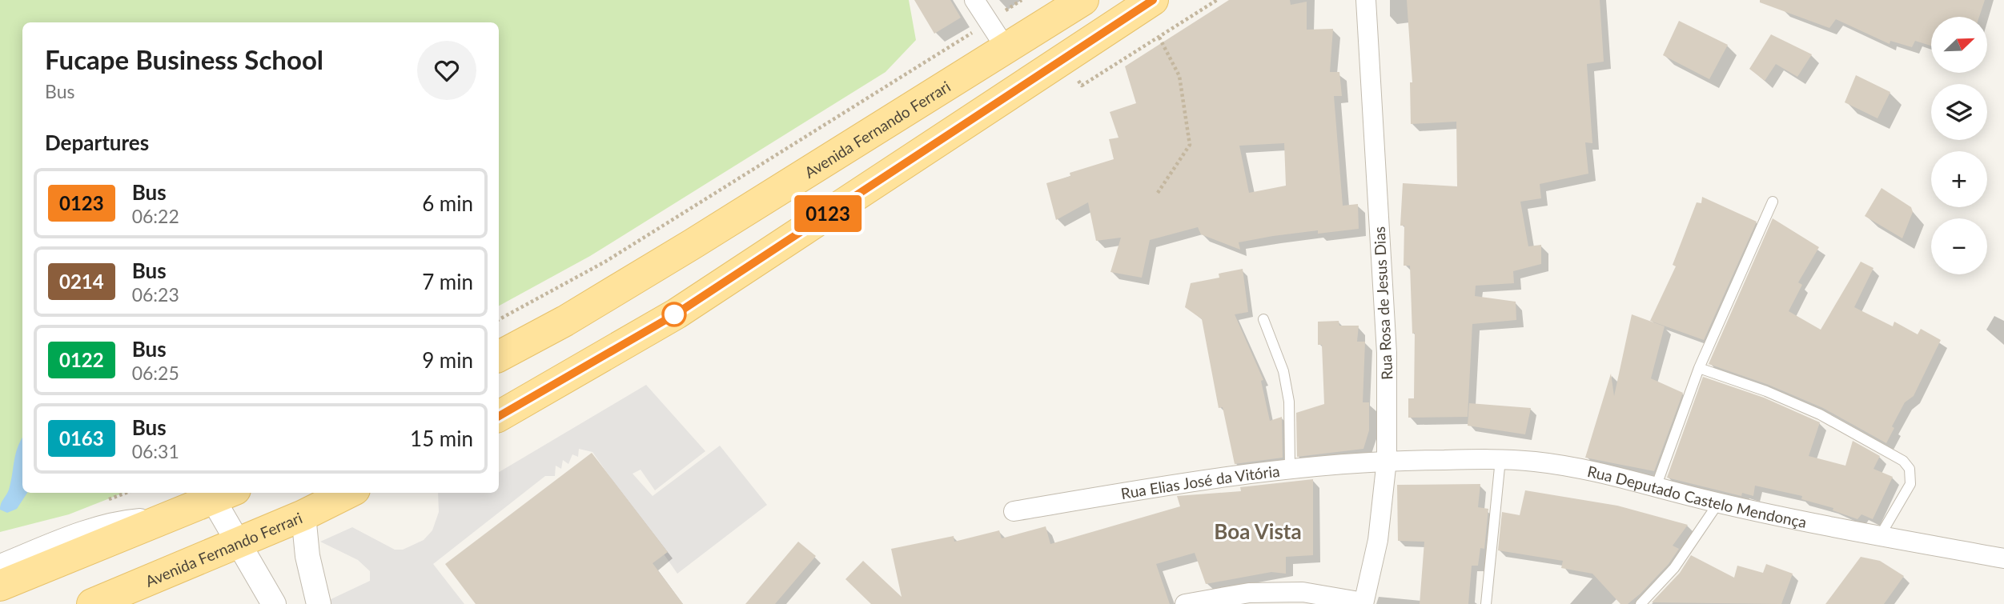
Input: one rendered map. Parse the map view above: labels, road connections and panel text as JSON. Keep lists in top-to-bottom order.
{
  "streets": {
    "main road": ["Avenida Fernando Ferrari"],
    "street": ["Rua Rosa de Jesus Dias", "Rua Elias José da Vitória", "Rua Deputado Castelo Mendonça"]
  },
  "crossings": [
    ["Rua Rosa de Jesus Dias", "Rua Elias José da Vitória"],
    ["Rua Rosa de Jesus Dias", "Rua Deputado Castelo Mendonça"],
    ["Rua Elias José da Vitória", "Rua Deputado Castelo Mendonça"]
  ],
  "districts": ["Boa Vista"],
  "lines": ["bus line 0123"],
  "north": "top right",
  "page": {
    "on_map": "0123",
    "map_buttons": ["+", "−"],
    "heading": [
      ["Fucape Business School", "Bus"],
      "Departures"
    ],
    "list": [
      {
        "mark": "0123",
        "name": "Bus",
        "note": "06:22",
        "value": "6 min"
      },
      {
        "mark": "0214",
        "name": "Bus",
        "note": "06:23",
        "value": "7 min"
      },
      {
        "mark": "0122",
        "name": "Bus",
        "note": "06:25",
        "value": "9 min"
      },
      {
        "mark": "0163",
        "name": "Bus",
        "note": "06:31",
        "value": "15 min"
      }
    ]
  }
}
